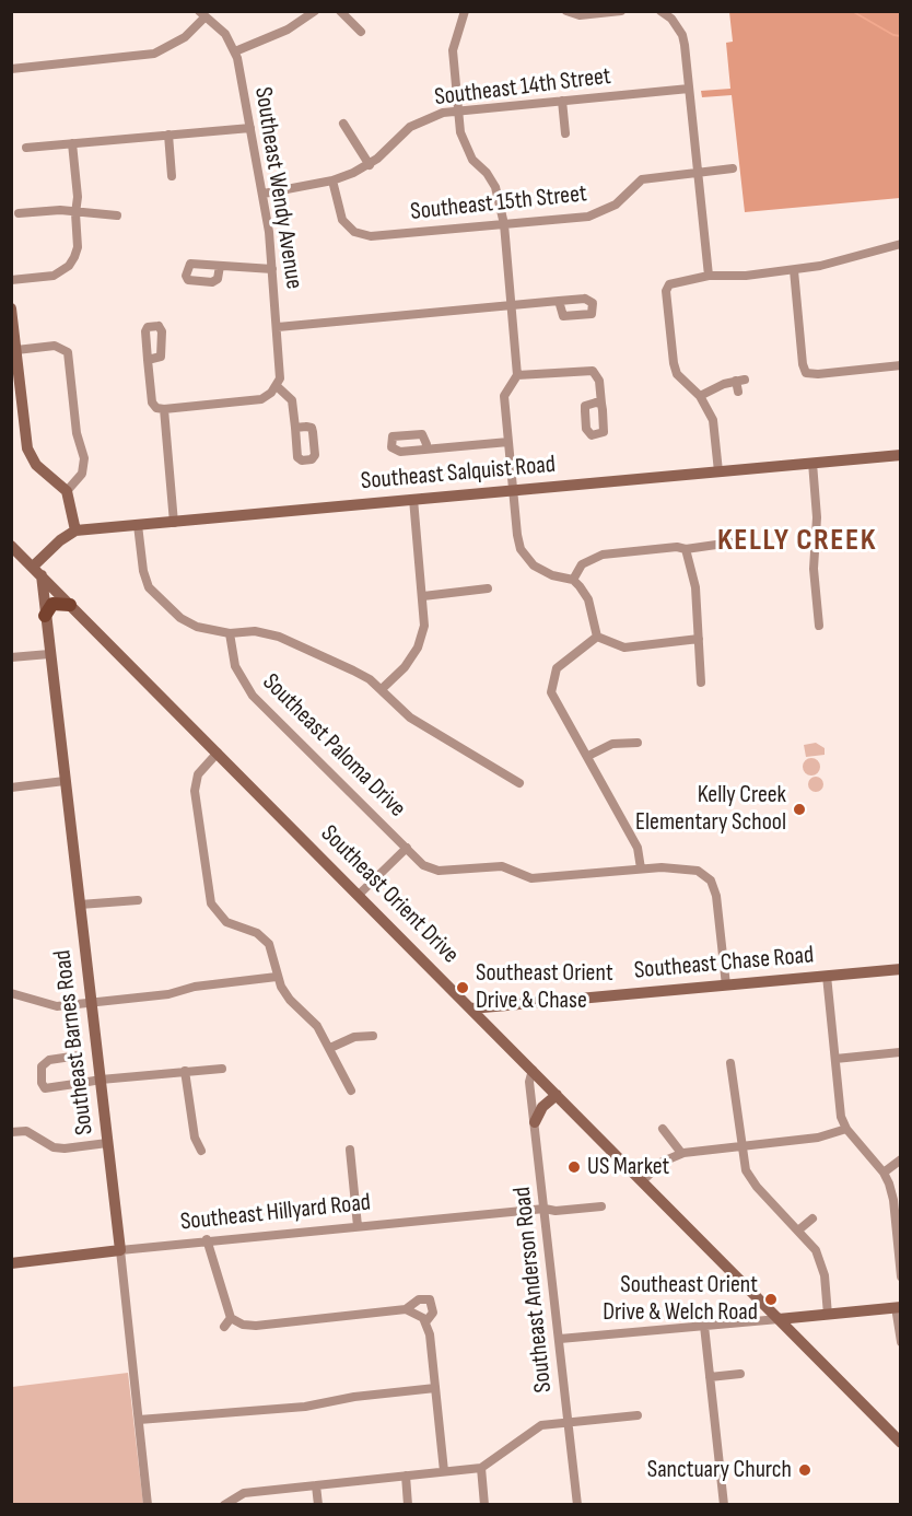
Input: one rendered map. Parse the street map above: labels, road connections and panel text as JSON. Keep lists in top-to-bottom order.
{
  "streets": {
    "street": [
      "Southeast 14th Street",
      "Southeast Wendy Avenue",
      "Southeast 15th Street",
      "Southeast Salquist Road",
      "Southeast Paloma Drive",
      "Southeast Orient Drive",
      "Southeast Chase Road",
      "Southeast Barnes Road",
      "Southeast Hillyard Road",
      "Southeast Anderson Road"
    ]
  },
  "crossings": [
    ["Southeast 14th Street", "Southeast Wendy Avenue"],
    ["Southeast 14th Street", "Southeast 15th Street"],
    ["Southeast Orient Drive", "Southeast Chase Road"],
    ["Southeast Orient Drive", "Southeast Barnes Road"],
    ["Southeast Orient Drive", "Southeast Anderson Road"],
    ["Southeast Barnes Road", "Southeast Hillyard Road"],
    ["Southeast Hillyard Road", "Southeast Anderson Road"]
  ],
  "districts": ["KELLY CREEK"],
  "places": [
    "Kelly Creek Elementary School",
    "Southeast Orient Drive & Chase",
    "US Market",
    "Southeast Orient Drive & Welch Road",
    "Sanctuary Church"
  ]
}
